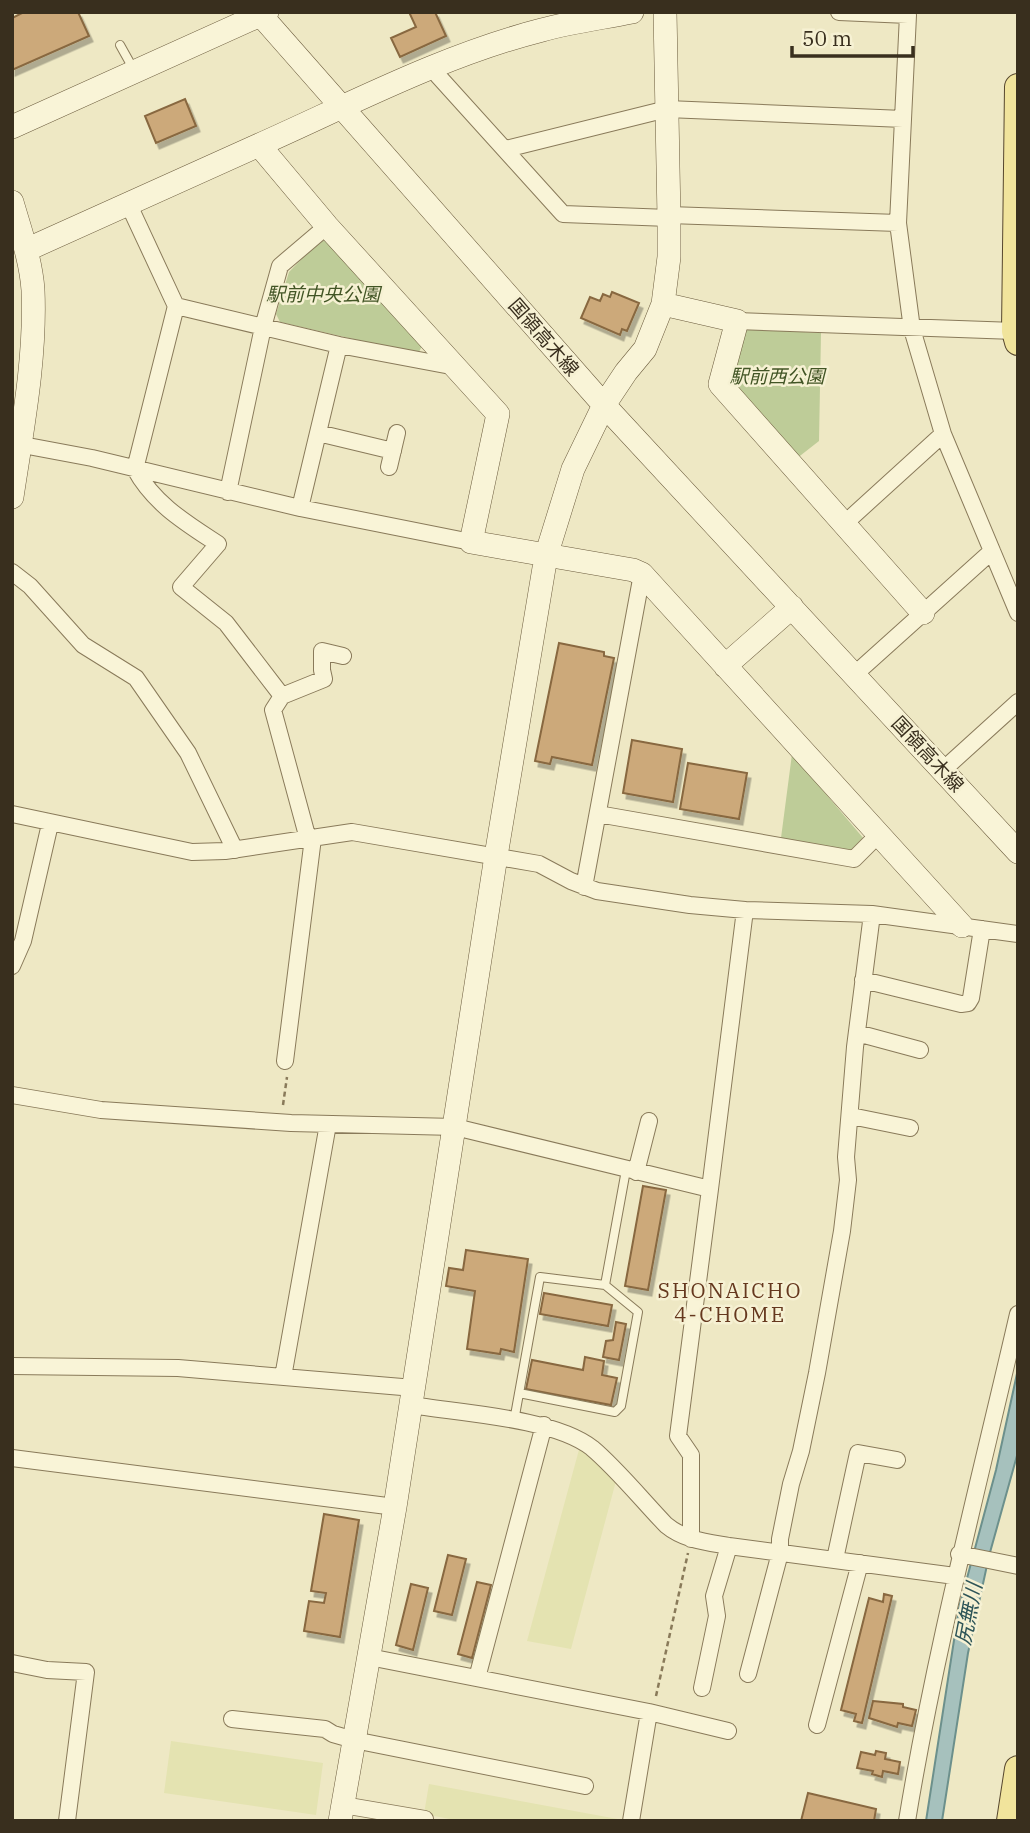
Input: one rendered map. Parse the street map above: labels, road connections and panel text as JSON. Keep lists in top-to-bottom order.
{
  "streets": {
    "street": ["国領高木線"]
  },
  "districts": ["SHONAICHO 4-CHOME"],
  "water": ["尻無川"],
  "parks": ["駅前中央公園", "駅前西公園"],
  "scale_bar": "50 m"
}
